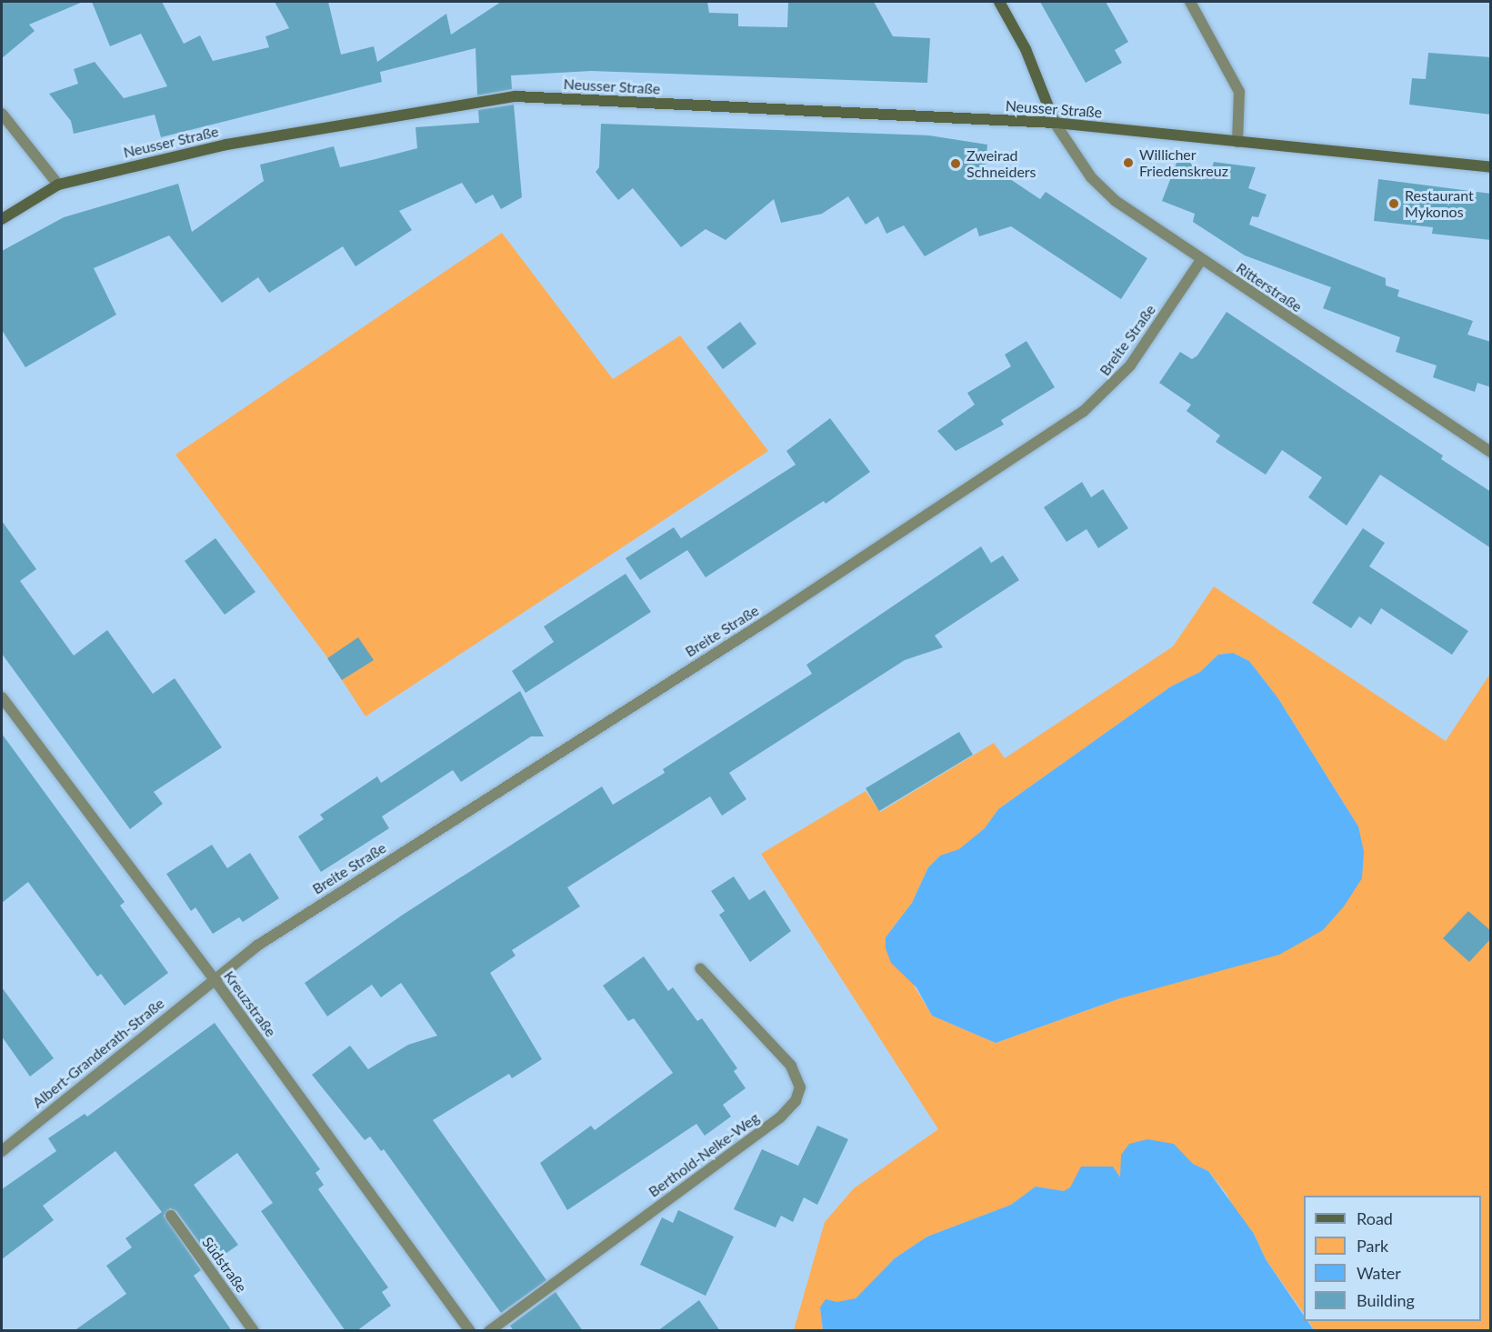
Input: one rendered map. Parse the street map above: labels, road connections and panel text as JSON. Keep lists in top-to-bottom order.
{
  "streets": {
    "street": [
      "Neusser Straße",
      "Ritterstraße",
      "Breite Straße",
      "Kreuzstraße",
      "Albert-Granderath-Straße",
      "Berthold-Nelke-Weg",
      "Südstraße"
    ]
  },
  "crossings": [
    ["Neusser Straße", "Ritterstraße"],
    ["Ritterstraße", "Breite Straße"],
    ["Breite Straße", "Kreuzstraße"],
    ["Breite Straße", "Albert-Granderath-Straße"],
    ["Kreuzstraße", "Albert-Granderath-Straße"]
  ],
  "places": ["Willicher Friedenskreuz", "Zweirad Schneiders", "Restaurant Mykonos"],
  "legend": [
    "Road",
    "Park",
    "Water",
    "Building"
  ]
}
